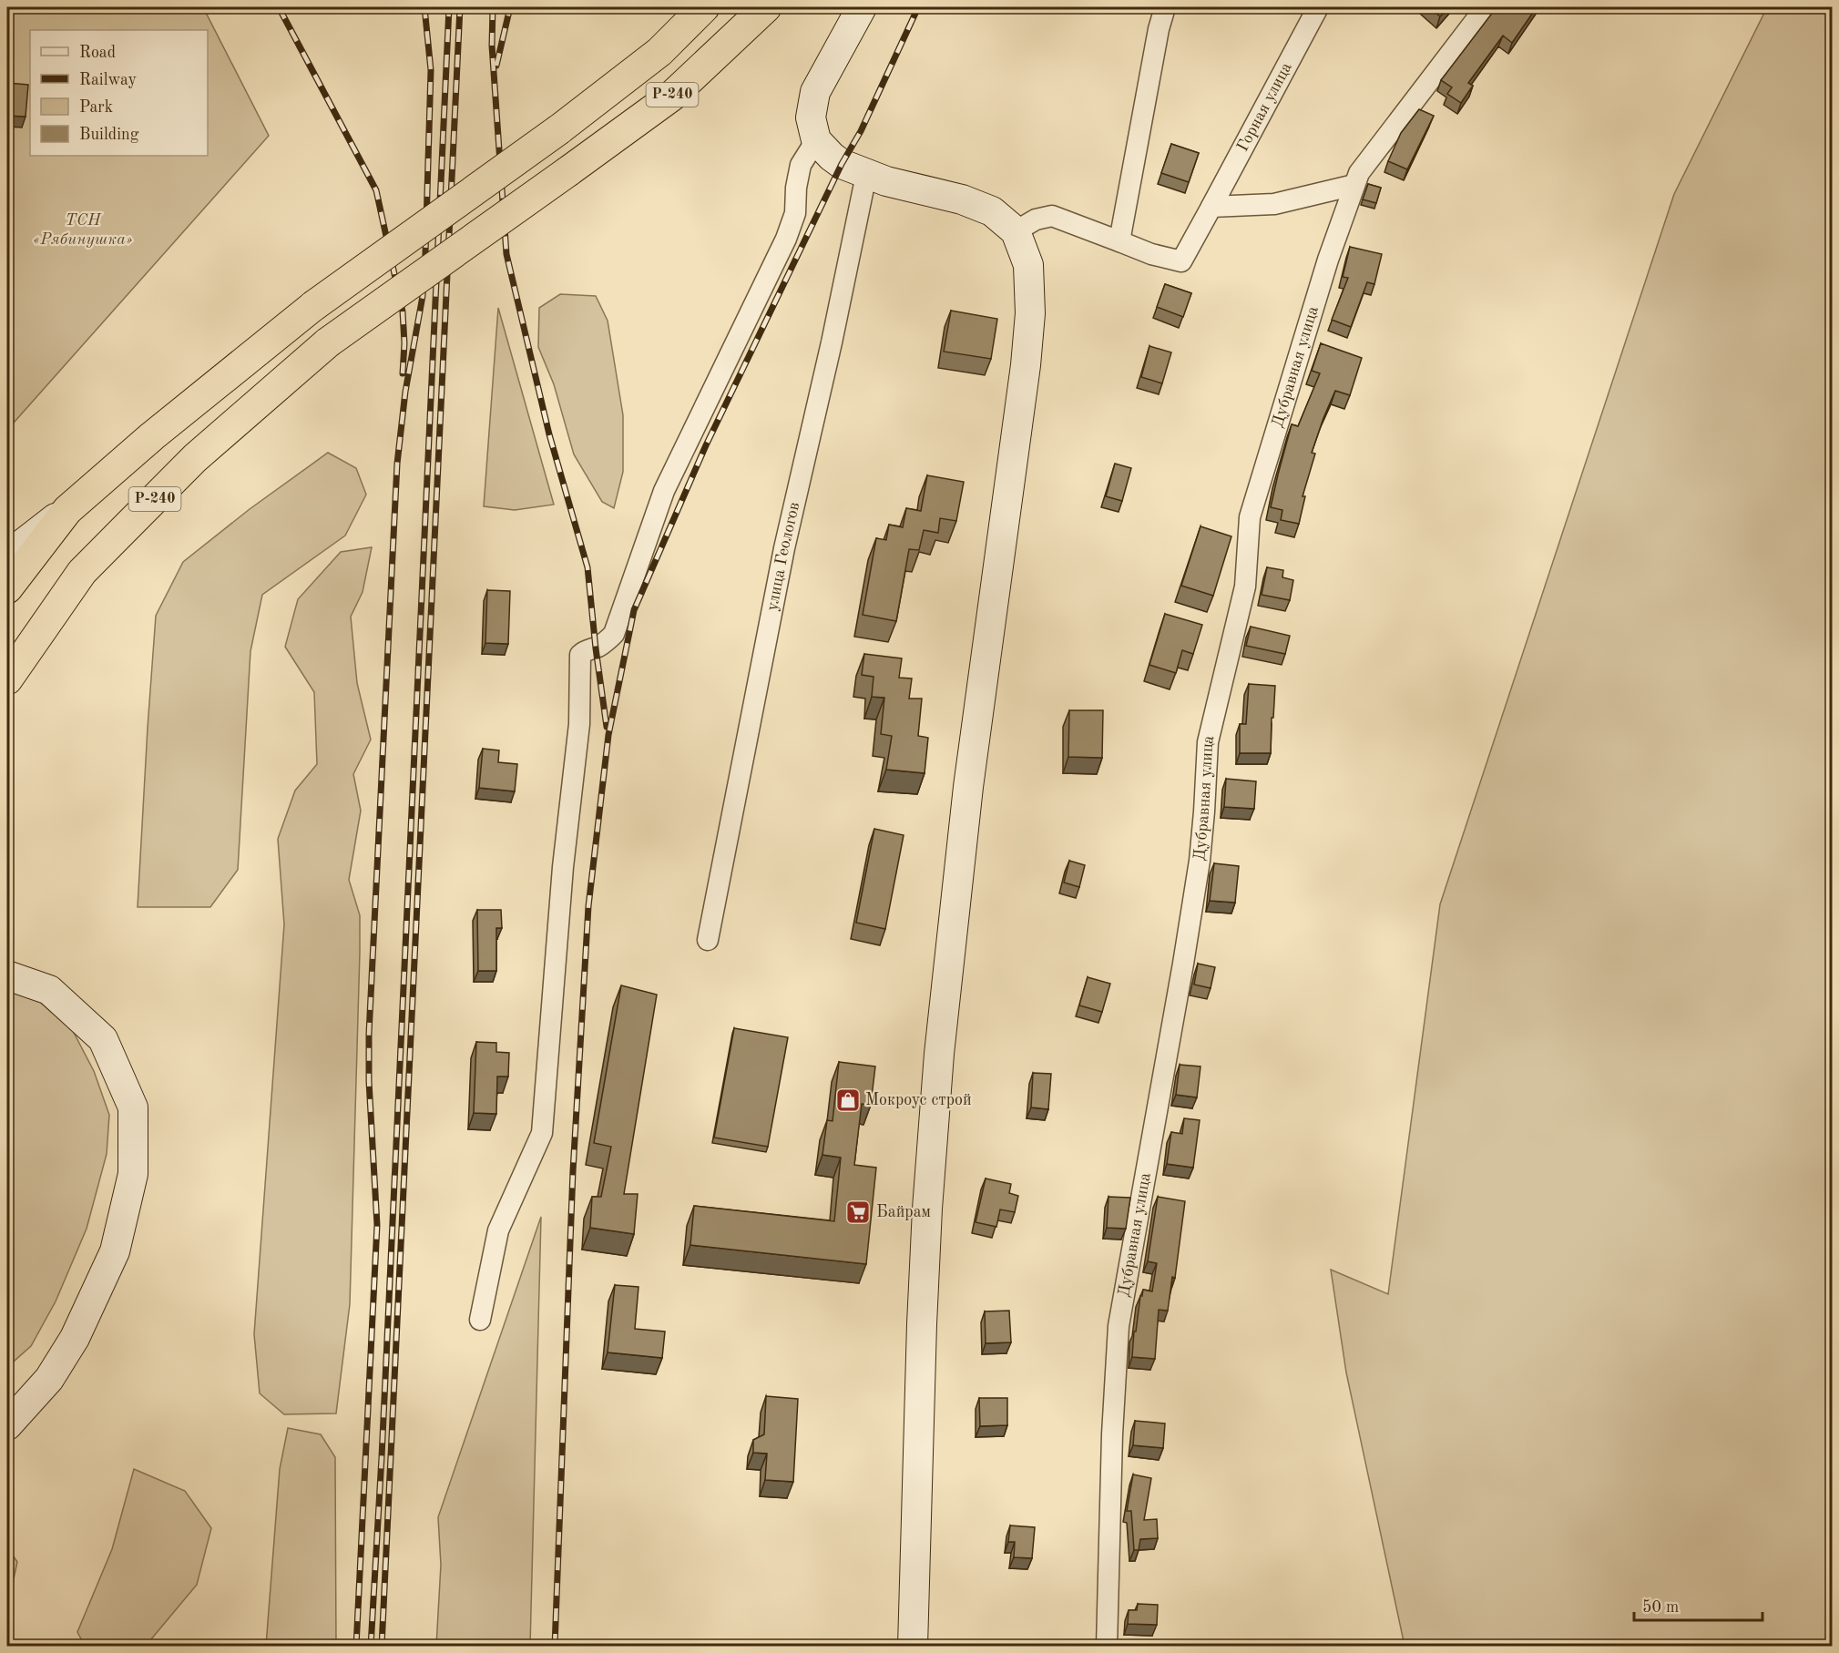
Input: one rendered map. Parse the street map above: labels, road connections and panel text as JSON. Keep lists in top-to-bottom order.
{
  "streets": {
    "highway": ["Р-240"],
    "street": ["Горная улица", "Дубравная улица", "улица Геологов"]
  },
  "parks": ["ТСН «Рябинушка»"],
  "places": {
    "shop": ["Мокроус строй"],
    "supermarket": ["Байрам"]
  },
  "legend": [
    "Road",
    "Railway",
    "Park",
    "Building"
  ],
  "scale_bar": "50 m"
}
